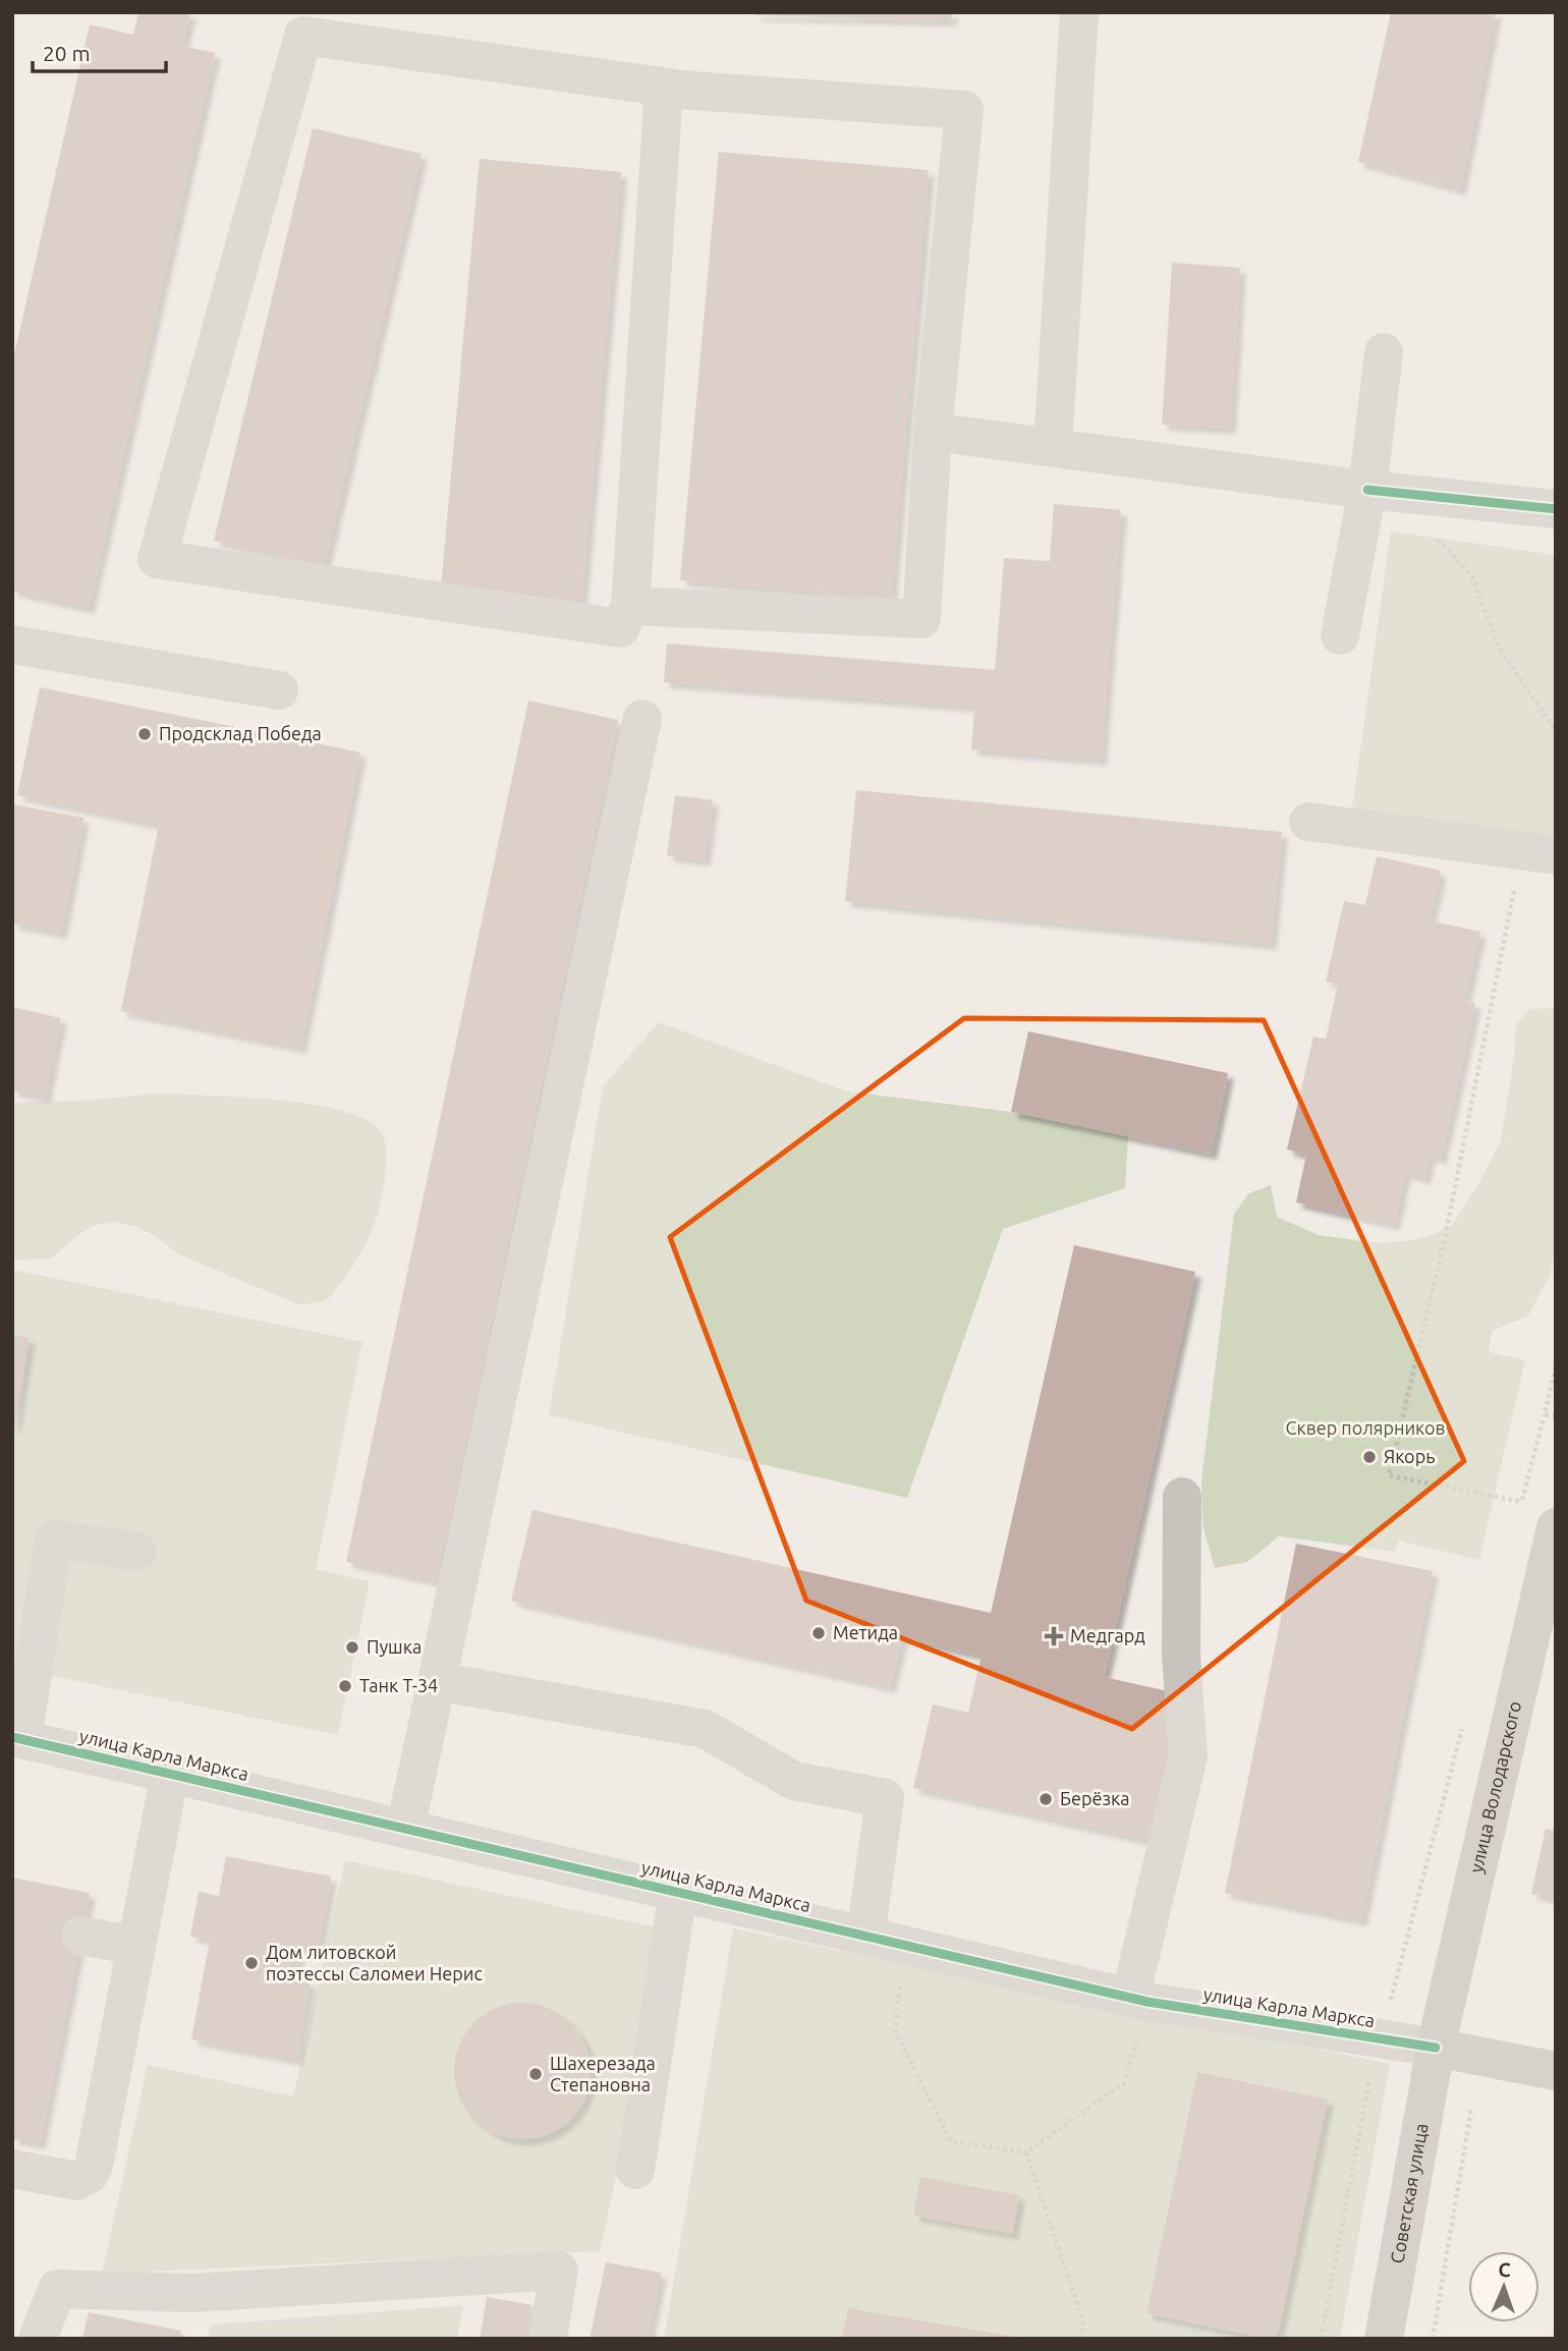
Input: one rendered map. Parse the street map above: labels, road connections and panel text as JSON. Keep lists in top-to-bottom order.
{
  "streets": {
    "main road": ["улица Карла Маркса", "улица Володарского", "Советская улица"]
  },
  "crossings": [
    ["улица Карла Маркса", "улица Володарского"],
    ["улица Карла Маркса", "Советская улица"],
    ["улица Володарского", "Советская улица"]
  ],
  "parks": ["Сквер полярников"],
  "places": {
    "other": [
      "Продсклад Победа",
      "Якорь",
      "Метида",
      "Пушка",
      "Танк Т-34",
      "Берёзка",
      "Дом литовской поэтессы Саломеи Нерис",
      "Шахерезада Степановна"
    ],
    "health": ["Медгард"]
  },
  "scale_bar": "20 m",
  "north": "top"
}
